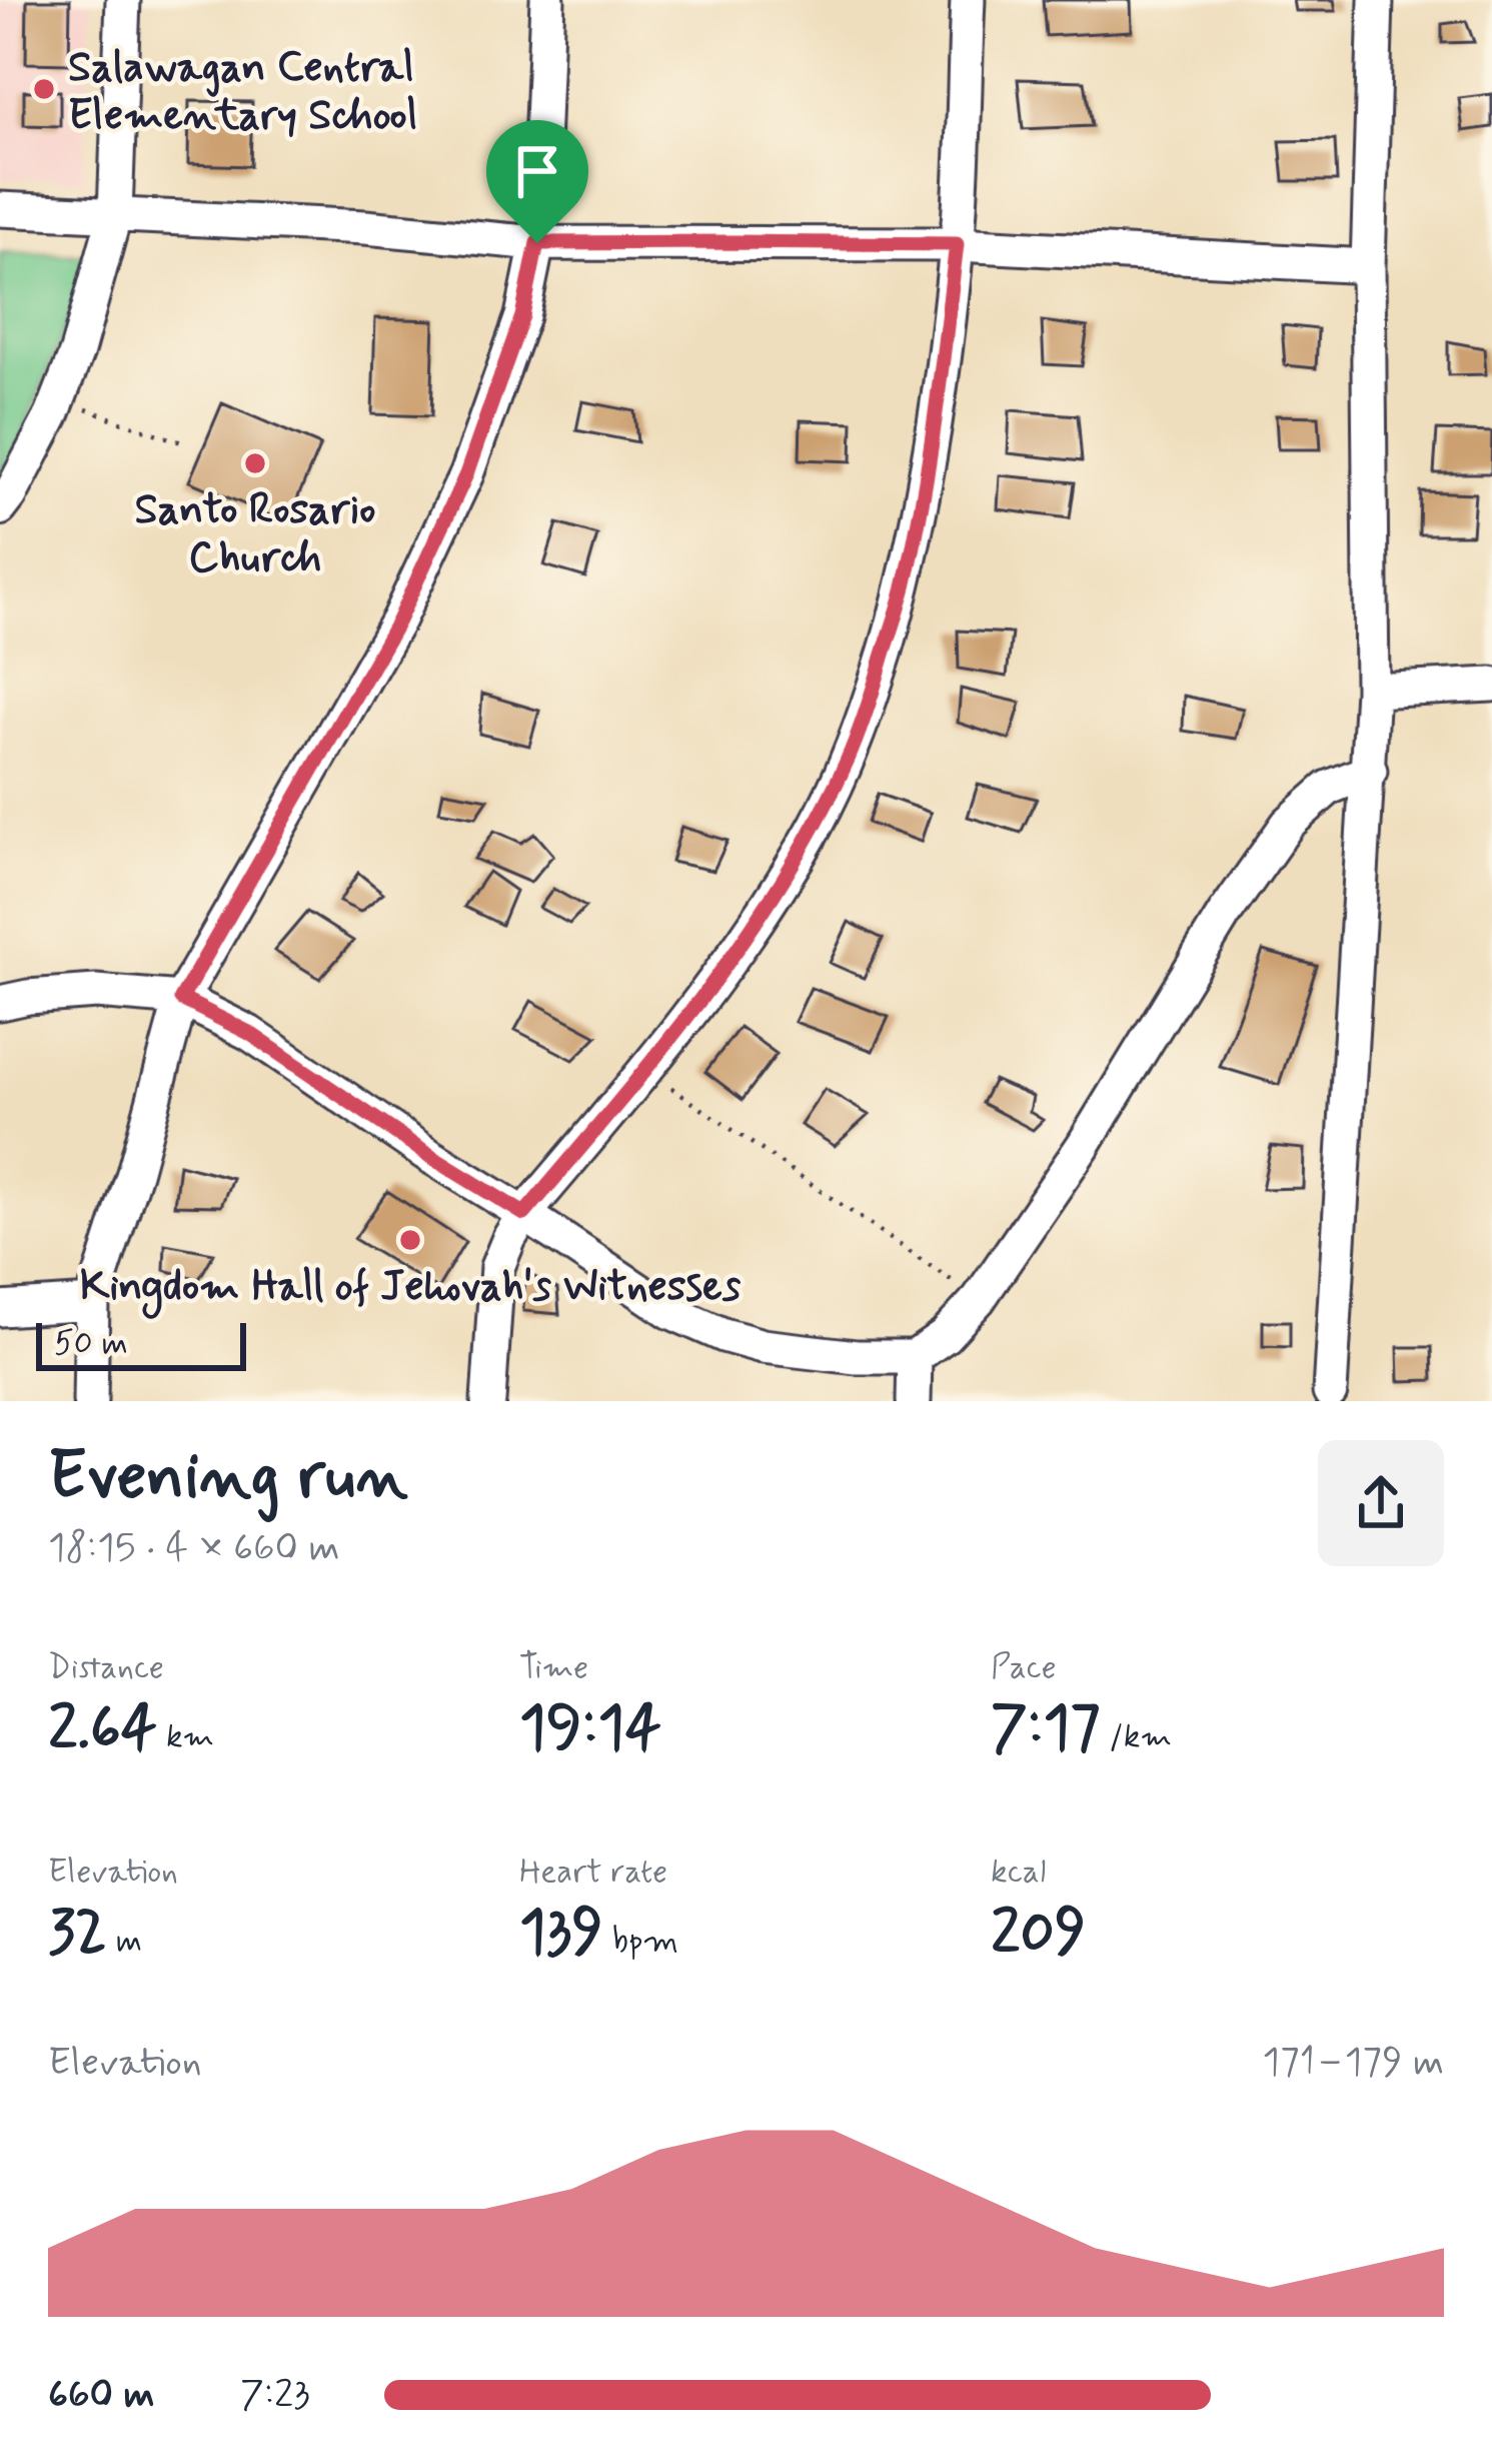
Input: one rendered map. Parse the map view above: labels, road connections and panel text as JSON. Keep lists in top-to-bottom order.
{
  "places": ["Salawagan Central Elementary School", "Santo Rosario Church", "Kingdom Hall of Jehovah's Witnesses"],
  "scale_bar": "50 m",
  "page": {
    "scale": "50 m",
    "heading": ["Evening run", "18:15 · 4 × 660 m"],
    "stats": [
      ["Distance", "2.64 km"],
      ["Time", "19:14"],
      ["Pace", "7:17 /km"],
      ["Elevation", "32 m"],
      ["Heart rate", "139 bpm"],
      ["kcal", "209"]
    ],
    "chart": ["Elevation", "171–179 m"],
    "list": [
      {
        "name": "660 m",
        "note": "7:23"
      }
    ]
  }
}
